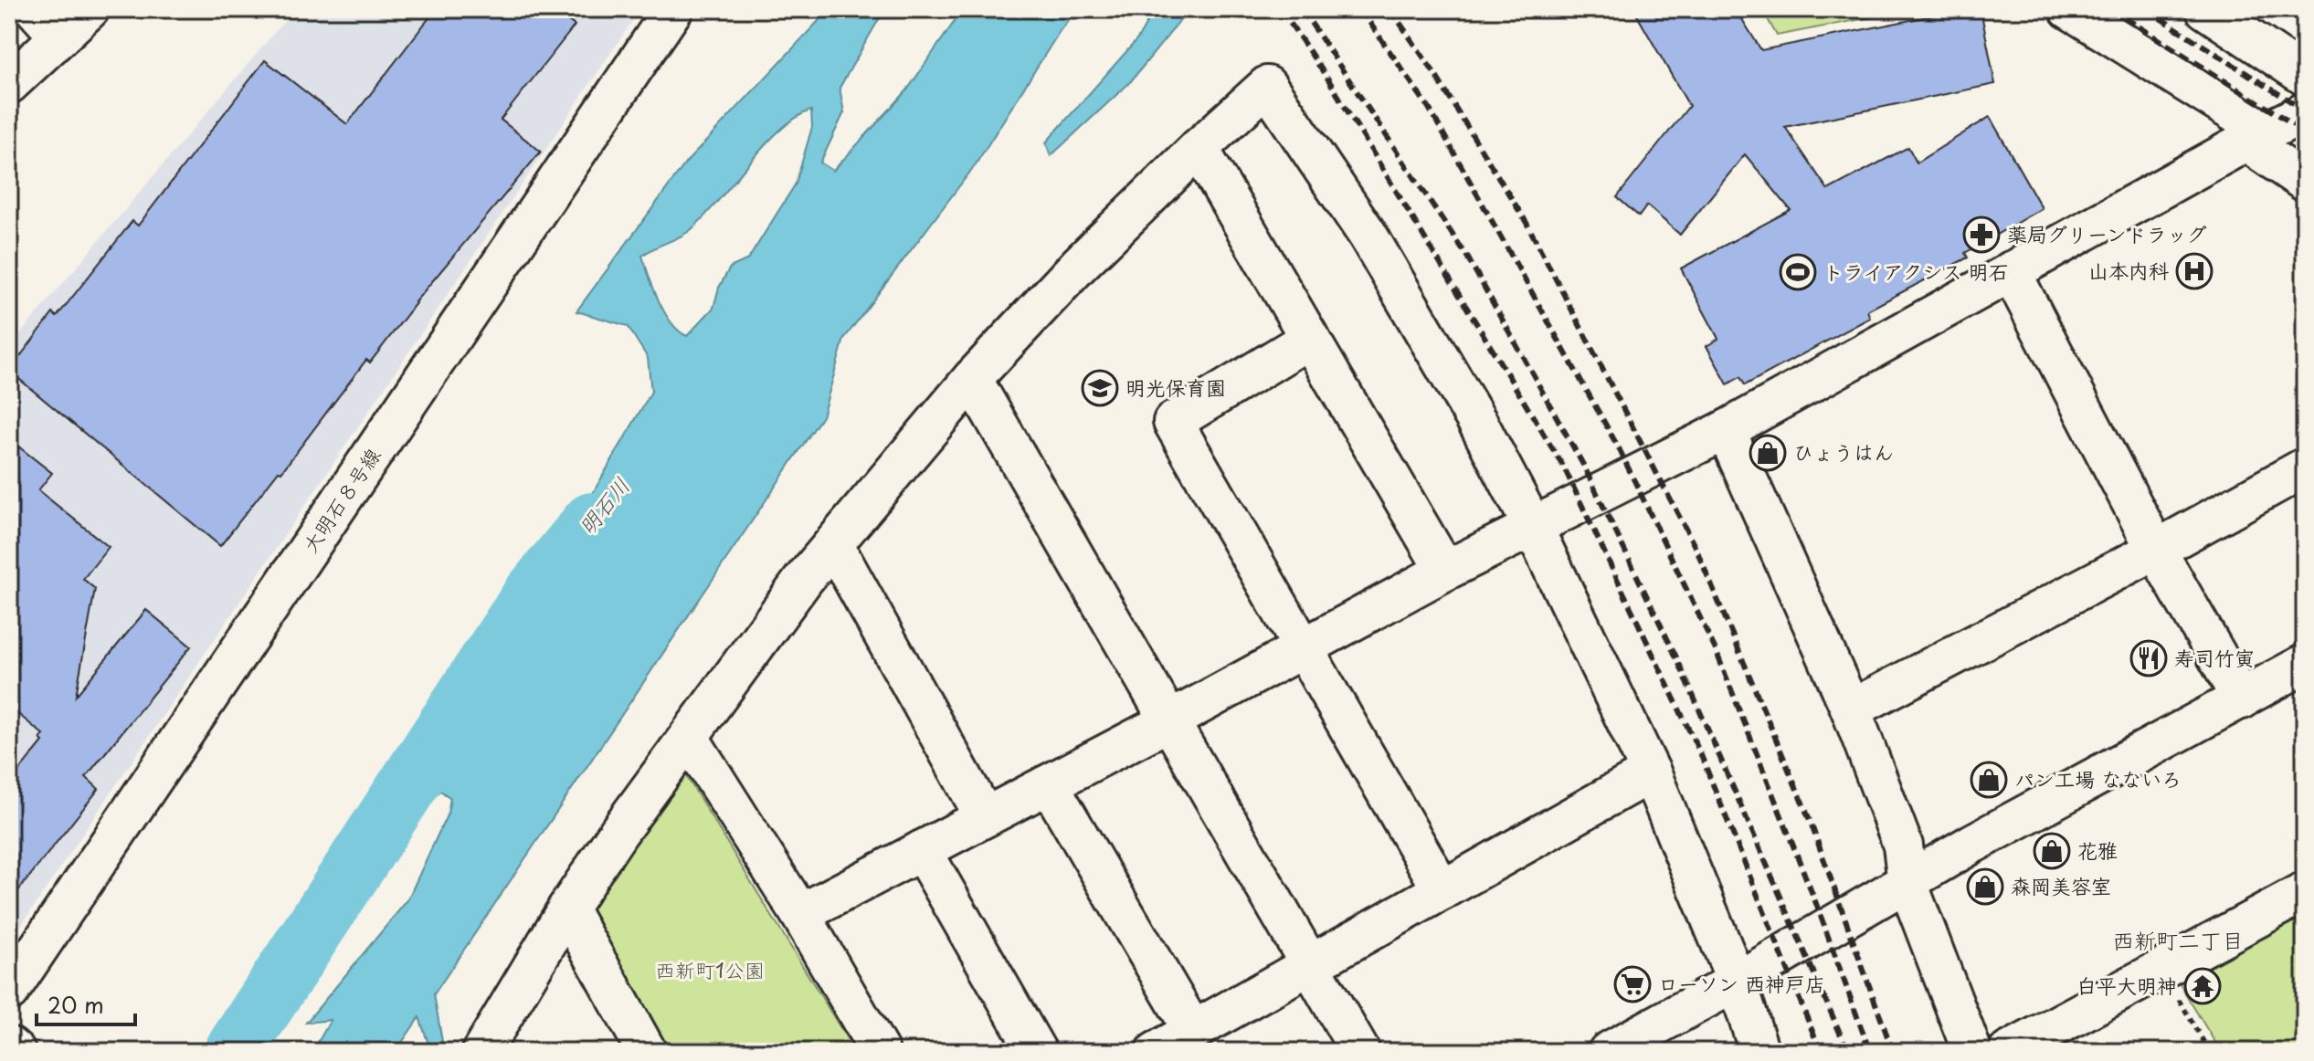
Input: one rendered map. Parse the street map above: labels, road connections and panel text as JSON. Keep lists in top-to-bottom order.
{
  "streets": {
    "street": ["大明石８号線"]
  },
  "districts": ["西新町二丁目"],
  "water": ["明石川"],
  "parks": ["西新町1公園"],
  "places": {
    "pharmacy": ["薬局グリーンドラッグ"],
    "hospital": ["山本内科"],
    "sports": ["トライアクシス 明石"],
    "school or university": ["明光保育園"],
    "shop": [
      "ひょうはん",
      "パン工場 なないろ",
      "花雅",
      "森岡美容室"
    ],
    "restaurant": ["寿司竹寅"],
    "supermarket": ["ローソン 西神戸店"],
    "temple": ["白平大明神"]
  },
  "scale_bar": "20 m"
}
